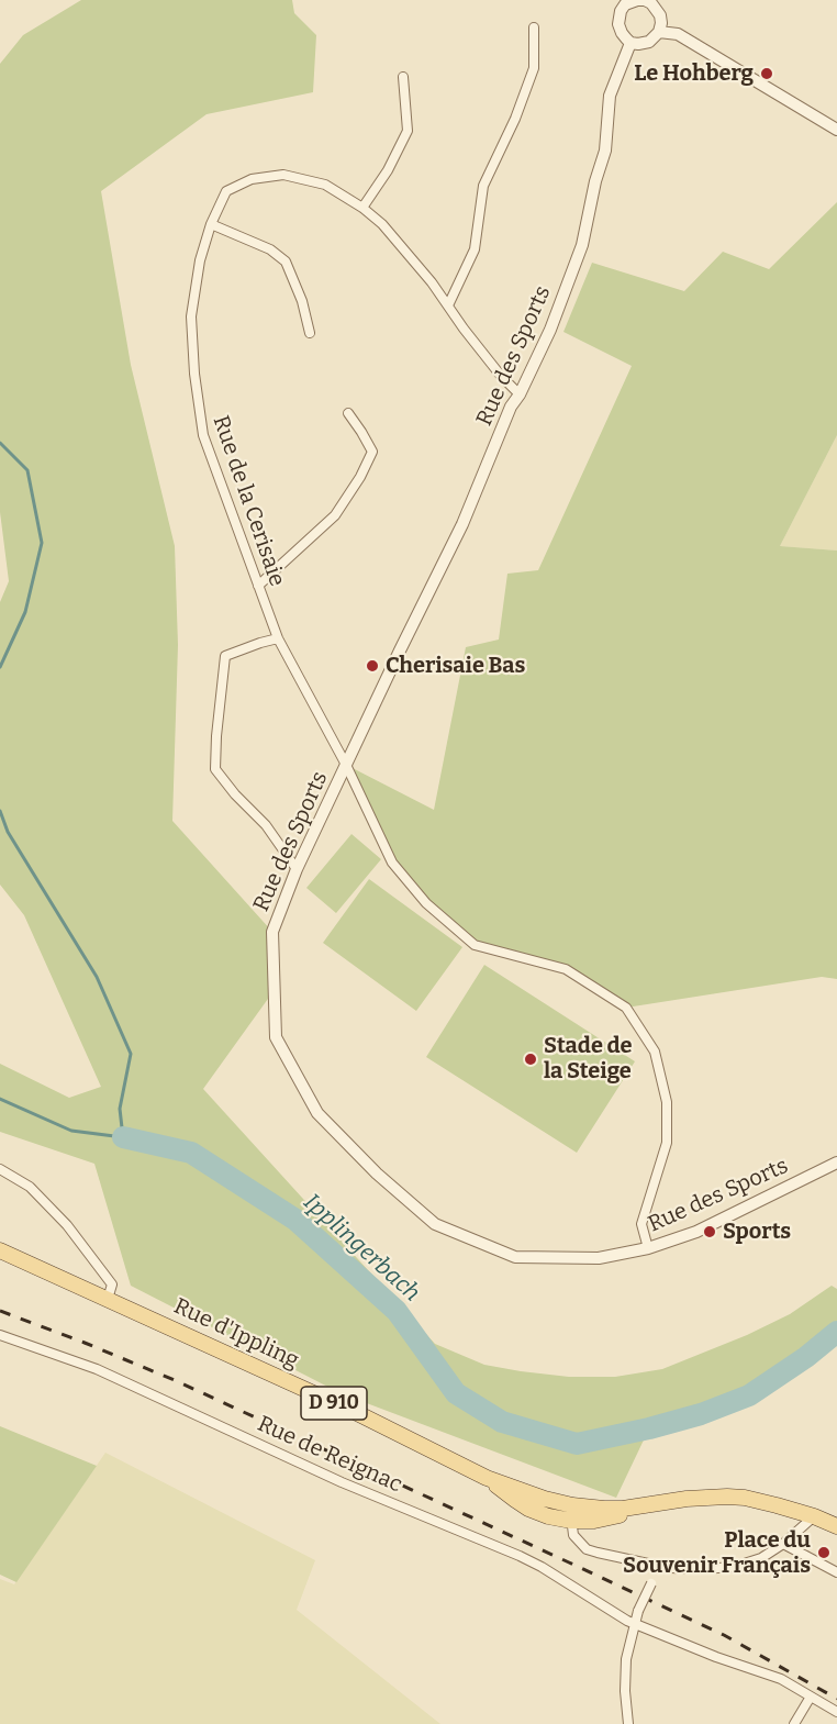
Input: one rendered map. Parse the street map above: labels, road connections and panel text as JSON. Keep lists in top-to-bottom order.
{
  "streets": {
    "main road": ["Rue d'Ippling", "D 910"],
    "street": ["Rue des Sports", "Rue de la Cerisaie", "Rue de Reignac"]
  },
  "crossings": [
    ["Rue des Sports", "Rue de la Cerisaie"]
  ],
  "water": ["Ipplingerbach"],
  "places": [
    "Le Hohberg",
    "Cherisaie Bas",
    "Stade de la Steige",
    "Sports",
    "Place du Souvenir Français"
  ]
}
